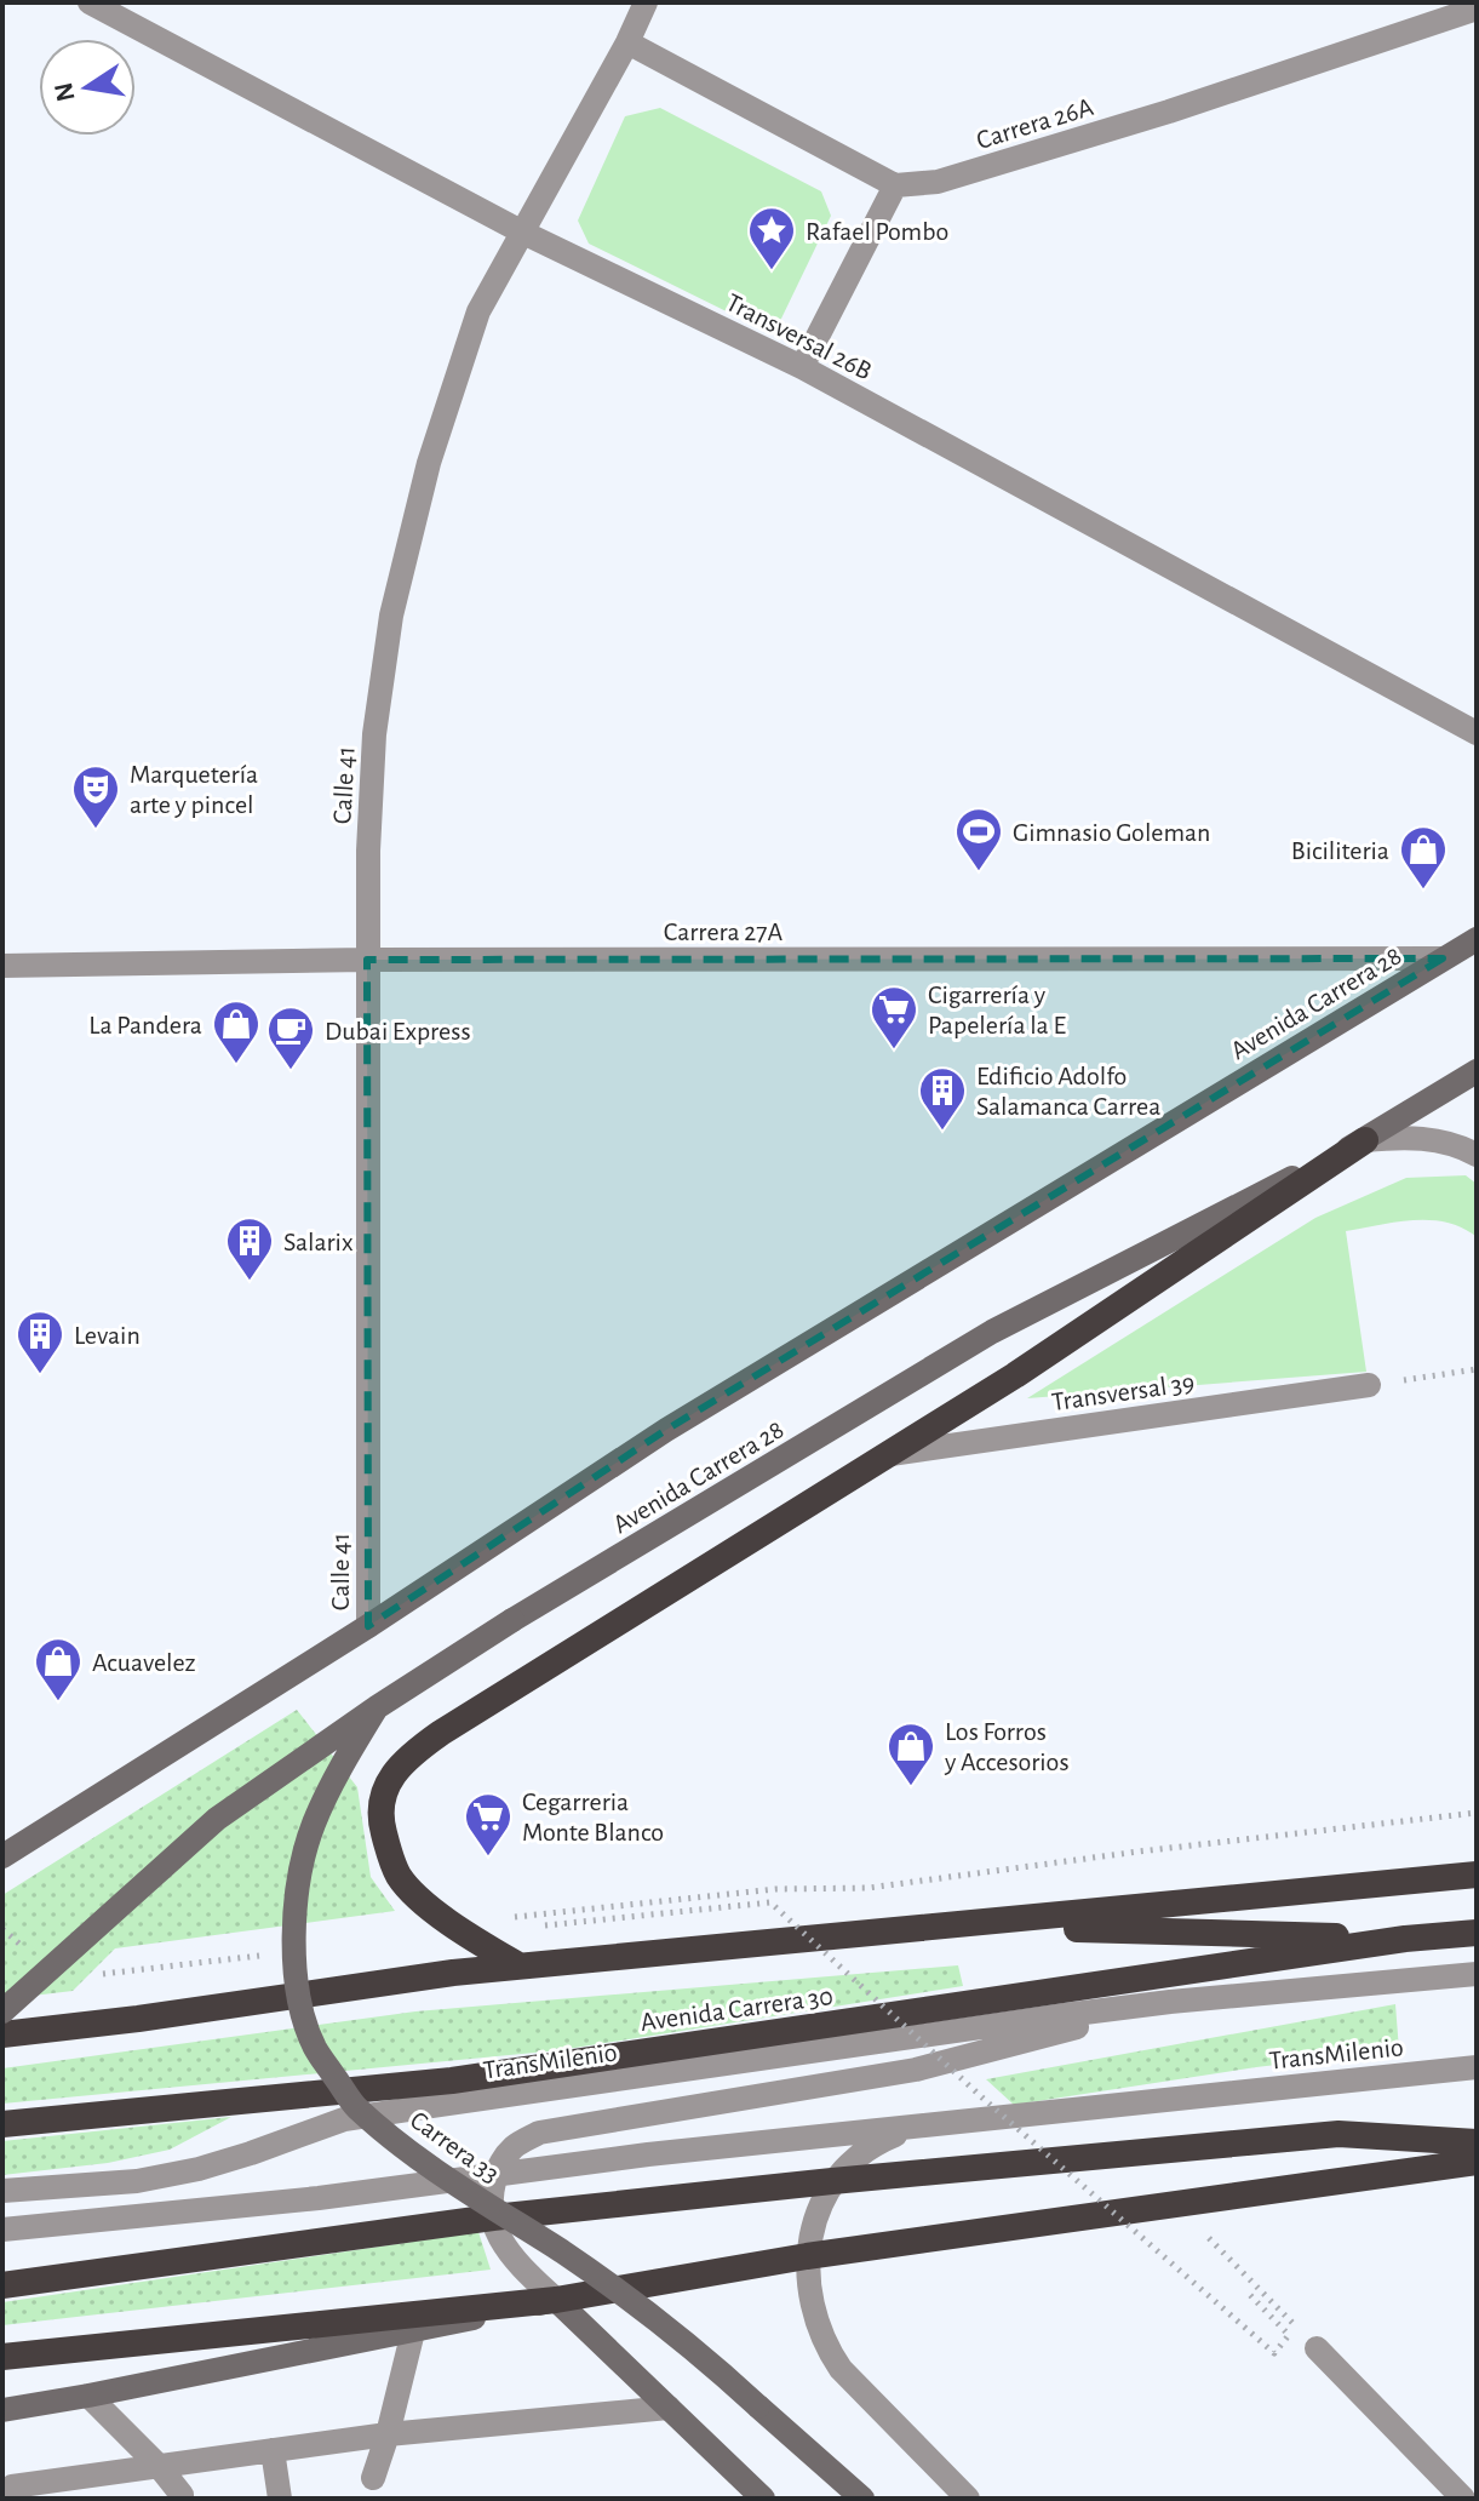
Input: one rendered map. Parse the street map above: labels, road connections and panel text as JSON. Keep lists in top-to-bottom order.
{
  "streets": {
    "highway": ["Avenida Carrera 30"],
    "main road": ["Avenida Carrera 28", "Carrera 33"],
    "street": [
      "Carrera 26A",
      "Transversal 26B",
      "Calle 41",
      "Carrera 27A",
      "Transversal 39",
      "TransMilenio"
    ]
  },
  "crossings": [
    ["Transversal 26B", "Calle 41"],
    ["Calle 41", "Carrera 27A"],
    ["Calle 41", "Avenida Carrera 28"],
    ["Carrera 27A", "Avenida Carrera 28"],
    ["Avenida Carrera 28", "Carrera 33"]
  ],
  "places": {
    "place": ["Rafael Pombo"],
    "theatre": ["Marquetería arte y pincel"],
    "sports": ["Gimnasio Goleman"],
    "shop": [
      "Biciliteria",
      "La Pandera",
      "Acuavelez",
      "Los Forros y Accesorios"
    ],
    "supermarket": ["Cigarrería y Papelería la E", "Cegarreria Monte Blanco"],
    "cafe": ["Dubai Express"],
    "building": ["Edificio Adolfo Salamanca Carrea", "Salarix", "Levain"]
  },
  "north": "left"
}
